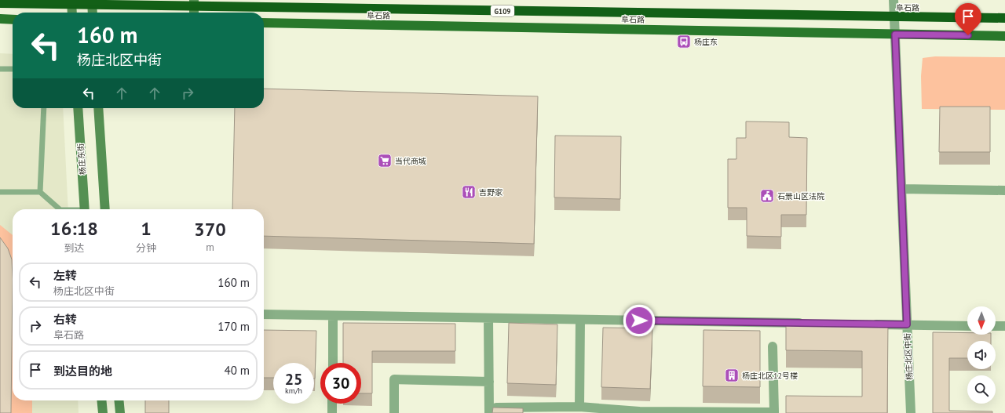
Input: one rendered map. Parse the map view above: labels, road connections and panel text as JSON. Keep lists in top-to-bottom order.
{
  "streets": {
    "highway": ["阜石路", "G109"],
    "main road": ["杨庄东街"],
    "street": ["杨庄北区中街"]
  },
  "crossings": [
    ["阜石路", "杨庄北区中街"]
  ],
  "places": {
    "bus stop": ["杨庄东"],
    "supermarket": ["当代商城"],
    "restaurant": ["吉野家"],
    "public building": ["石景山区法院"],
    "building": ["杨庄北区12号楼"]
  },
  "north": "bottom",
  "page": {
    "turn": ["160 m", "杨庄北区中街"],
    "eta": [
      "16:18",
      "到达",
      "1",
      "分钟",
      "370",
      "m"
    ],
    "list": [
      {
        "name": "左转",
        "note": "杨庄北区中街",
        "value": "160 m"
      },
      {
        "name": "右转",
        "note": "阜石路",
        "value": "170 m"
      },
      {
        "name": "到达目的地",
        "value": "40 m"
      }
    ],
    "speed": "25 km/h",
    "limit": "30"
  }
}
